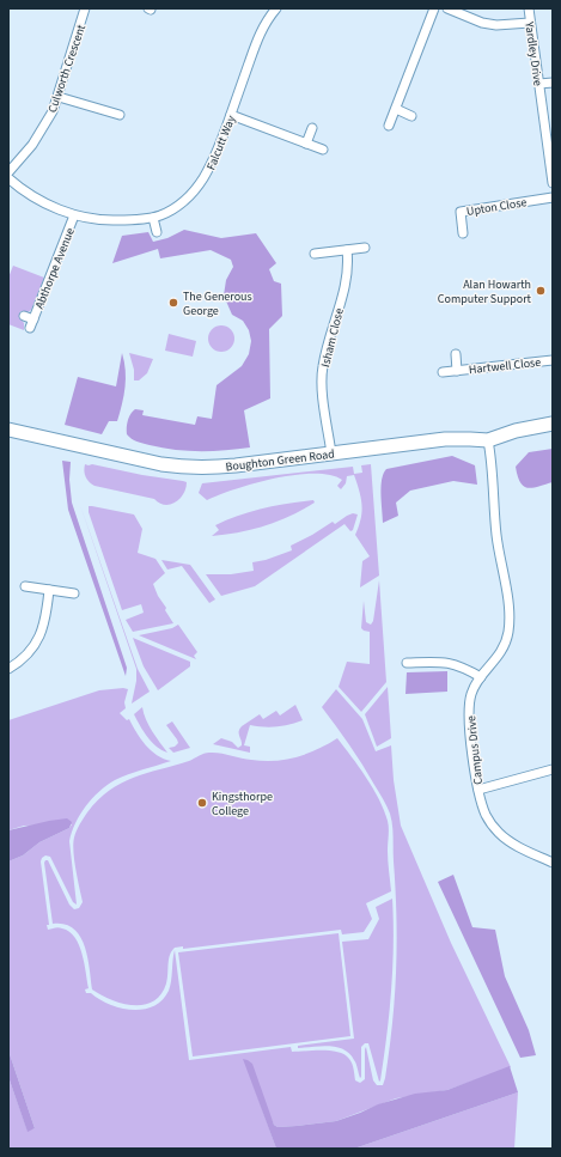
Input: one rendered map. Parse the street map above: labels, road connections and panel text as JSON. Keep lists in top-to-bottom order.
{
  "streets": {
    "street": [
      "Yardley Drive",
      "Culworth Crescent",
      "Falcutt Way",
      "Upton Close",
      "Abthorpe Avenue",
      "Isham Close",
      "Hartwell Close",
      "Boughton Green Road",
      "Campus Drive"
    ]
  },
  "crossings": [
    ["Falcutt Way", "Abthorpe Avenue"],
    ["Isham Close", "Boughton Green Road"],
    ["Boughton Green Road", "Campus Drive"]
  ],
  "places": ["Alan Howarth Computer Support", "The Generous George", "Kingsthorpe College"]
}
